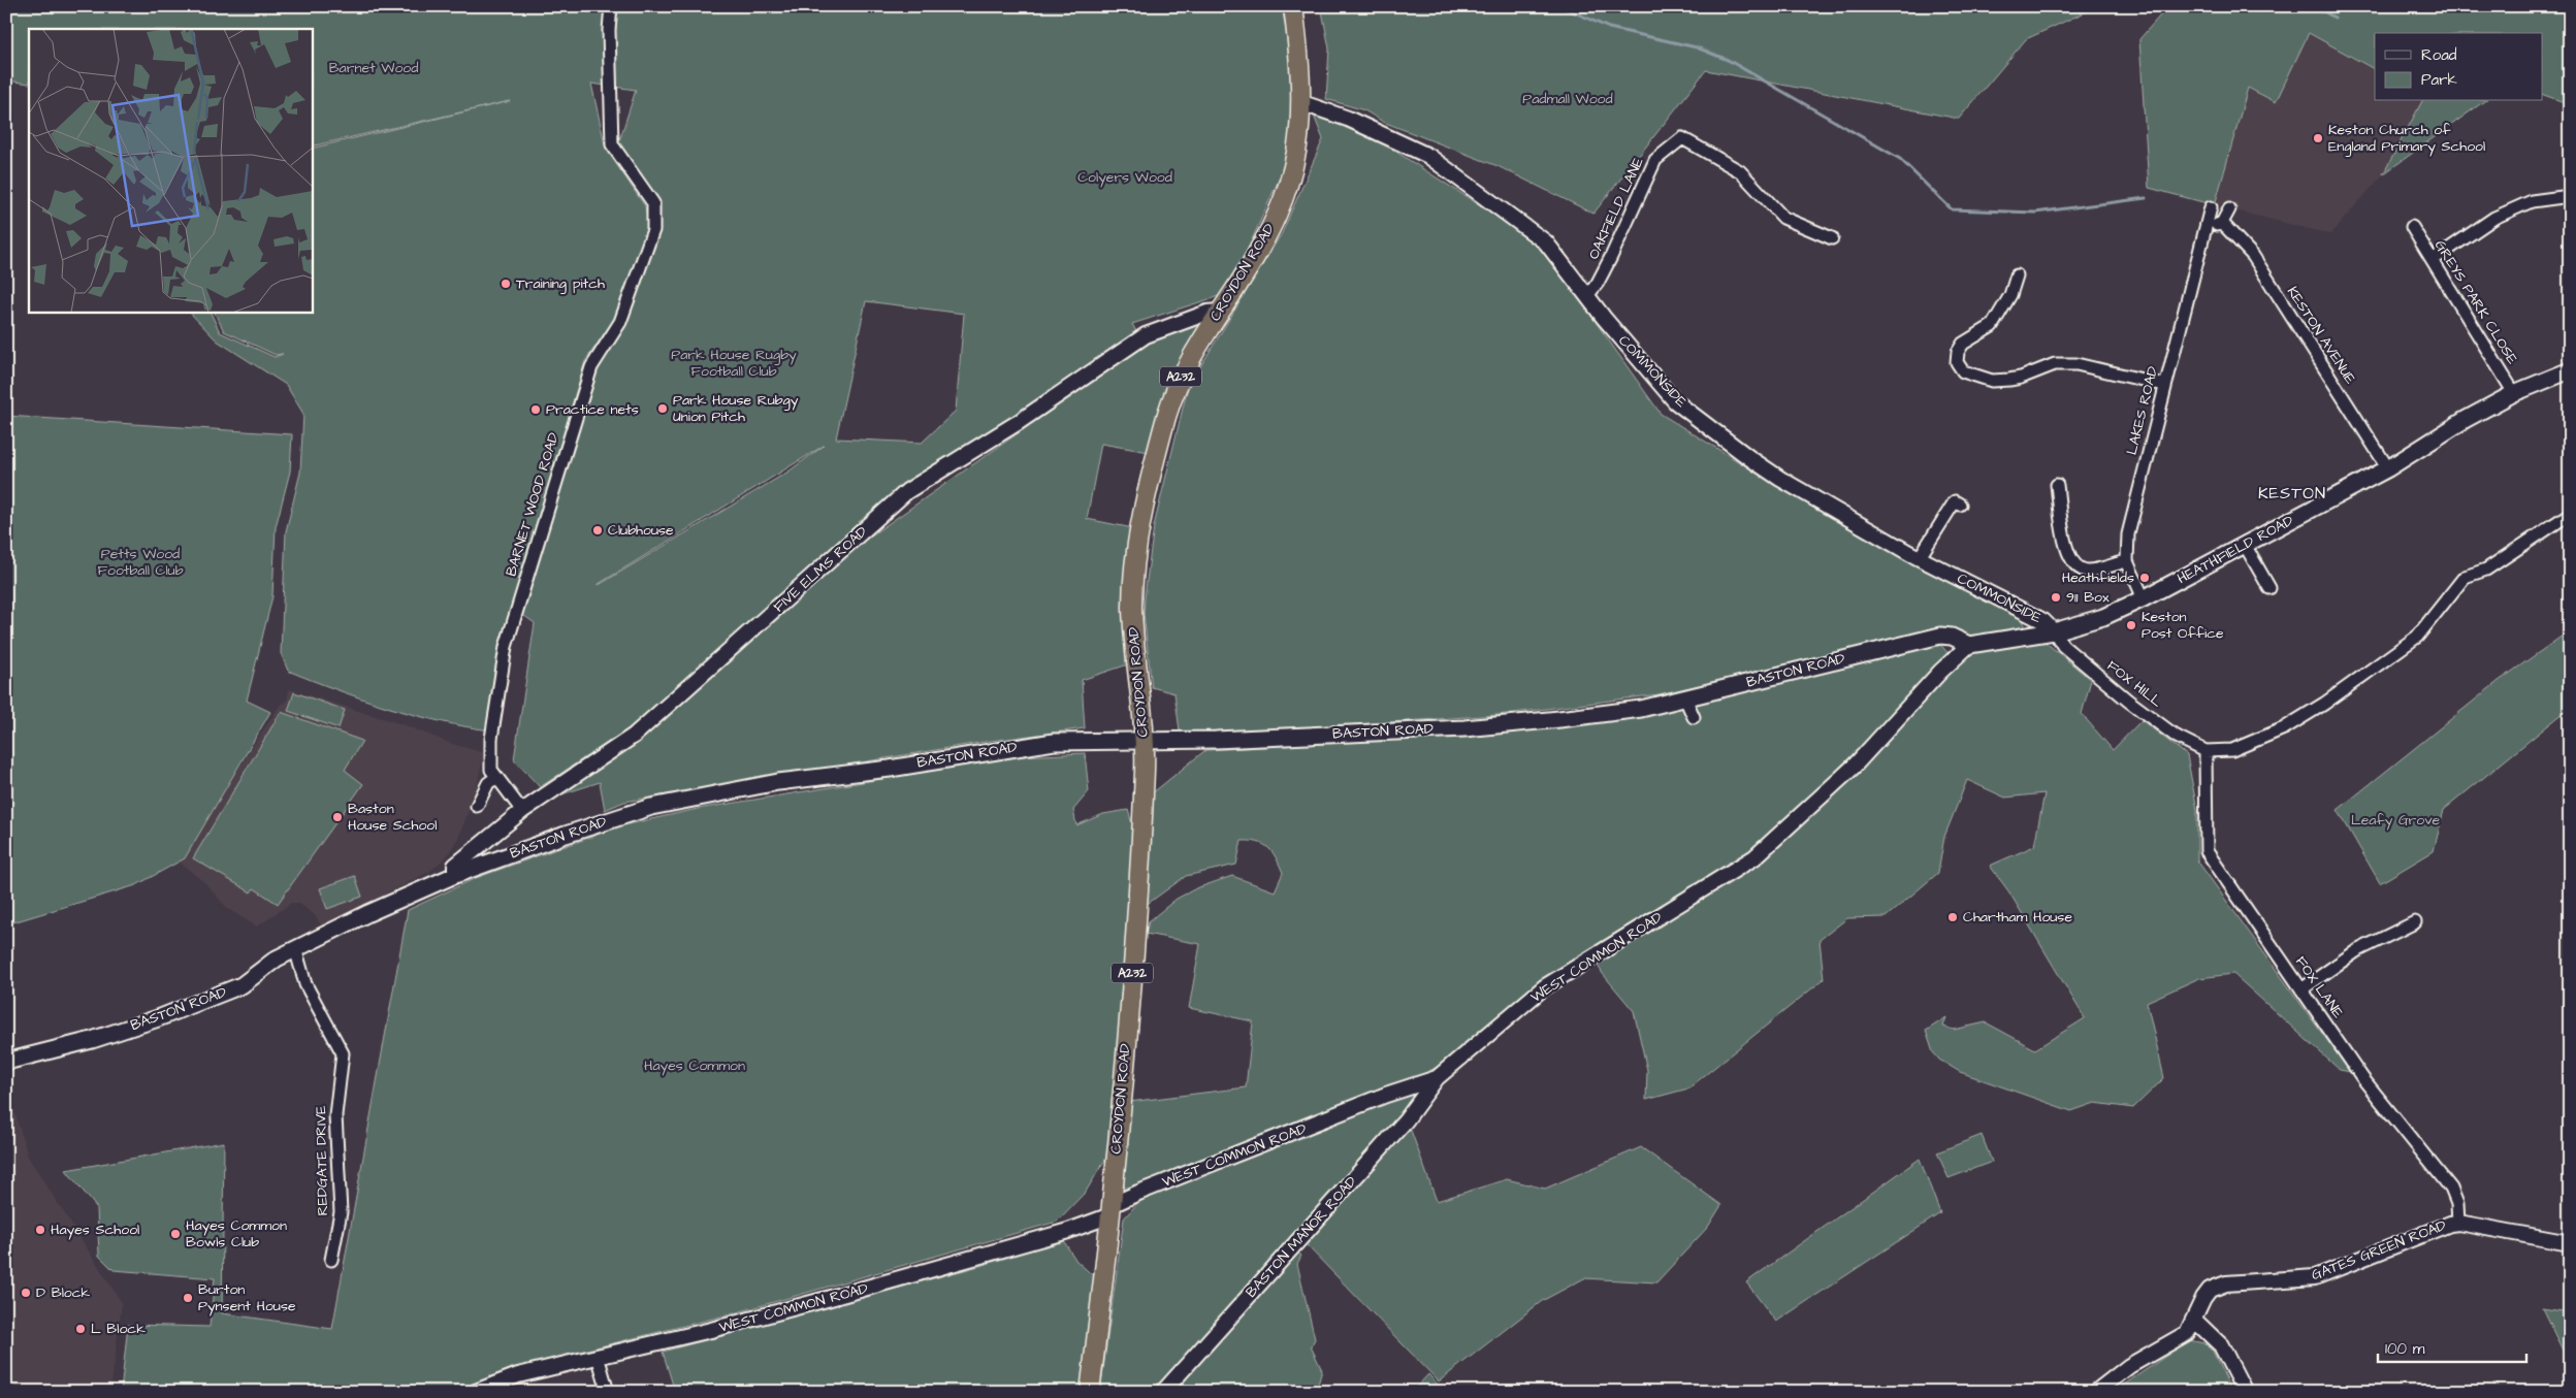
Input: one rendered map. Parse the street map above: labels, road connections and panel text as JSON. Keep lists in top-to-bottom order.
{
  "streets": {
    "highway": ["CROYDON ROAD", "A232"],
    "main road": ["HEATHFIELD ROAD", "BASTON ROAD"],
    "street": [
      "OAKFIELD LANE",
      "GREYS PARK CLOSE",
      "KESTON AVENUE",
      "COMMONSIDE",
      "LAKES ROAD",
      "BARNET WOOD ROAD",
      "FIVE ELMS ROAD",
      "FOX HILL",
      "WEST COMMON ROAD",
      "FOX LANE",
      "REDGATE DRIVE",
      "BASTON MANOR ROAD",
      "GATES GREEN ROAD"
    ]
  },
  "crossings": [
    ["OAKFIELD LANE", "COMMONSIDE"],
    ["CROYDON ROAD", "COMMONSIDE"],
    ["CROYDON ROAD", "FIVE ELMS ROAD"],
    ["CROYDON ROAD", "BASTON ROAD"],
    ["CROYDON ROAD", "WEST COMMON ROAD"],
    ["GREYS PARK CLOSE", "HEATHFIELD ROAD"],
    ["KESTON AVENUE", "HEATHFIELD ROAD"],
    ["COMMONSIDE", "HEATHFIELD ROAD"],
    ["COMMONSIDE", "FOX HILL"],
    ["LAKES ROAD", "HEATHFIELD ROAD"],
    ["BARNET WOOD ROAD", "FIVE ELMS ROAD"],
    ["HEATHFIELD ROAD", "BASTON ROAD"],
    ["HEATHFIELD ROAD", "FOX HILL"],
    ["HEATHFIELD ROAD", "WEST COMMON ROAD"],
    ["FIVE ELMS ROAD", "BASTON ROAD"],
    ["BASTON ROAD", "WEST COMMON ROAD"],
    ["BASTON ROAD", "REDGATE DRIVE"],
    ["FOX HILL", "FOX LANE"],
    ["WEST COMMON ROAD", "BASTON MANOR ROAD"],
    ["FOX LANE", "GATES GREEN ROAD"]
  ],
  "districts": ["KESTON"],
  "parks": [
    "Barnet Wood",
    "Padmall Wood",
    "Colyers Wood",
    "Park House Rugby Football Club",
    "Petts Wood Football Club",
    "Leafy Grove",
    "Hayes Common"
  ],
  "places": [
    "Keston Church of England Primary School",
    "Training pitch",
    "Park House Rubgy Union Pitch",
    "Practice nets",
    "Clubhouse",
    "Heathfields",
    "911 Box",
    "Keston Post Office",
    "Baston House School",
    "Chartham House",
    "Hayes School",
    "Hayes Common Bowls Club",
    "D Block",
    "Burton Pynsent House",
    "L Block"
  ],
  "legend": ["Road", "Park"],
  "scale_bar": "100 m"
}
